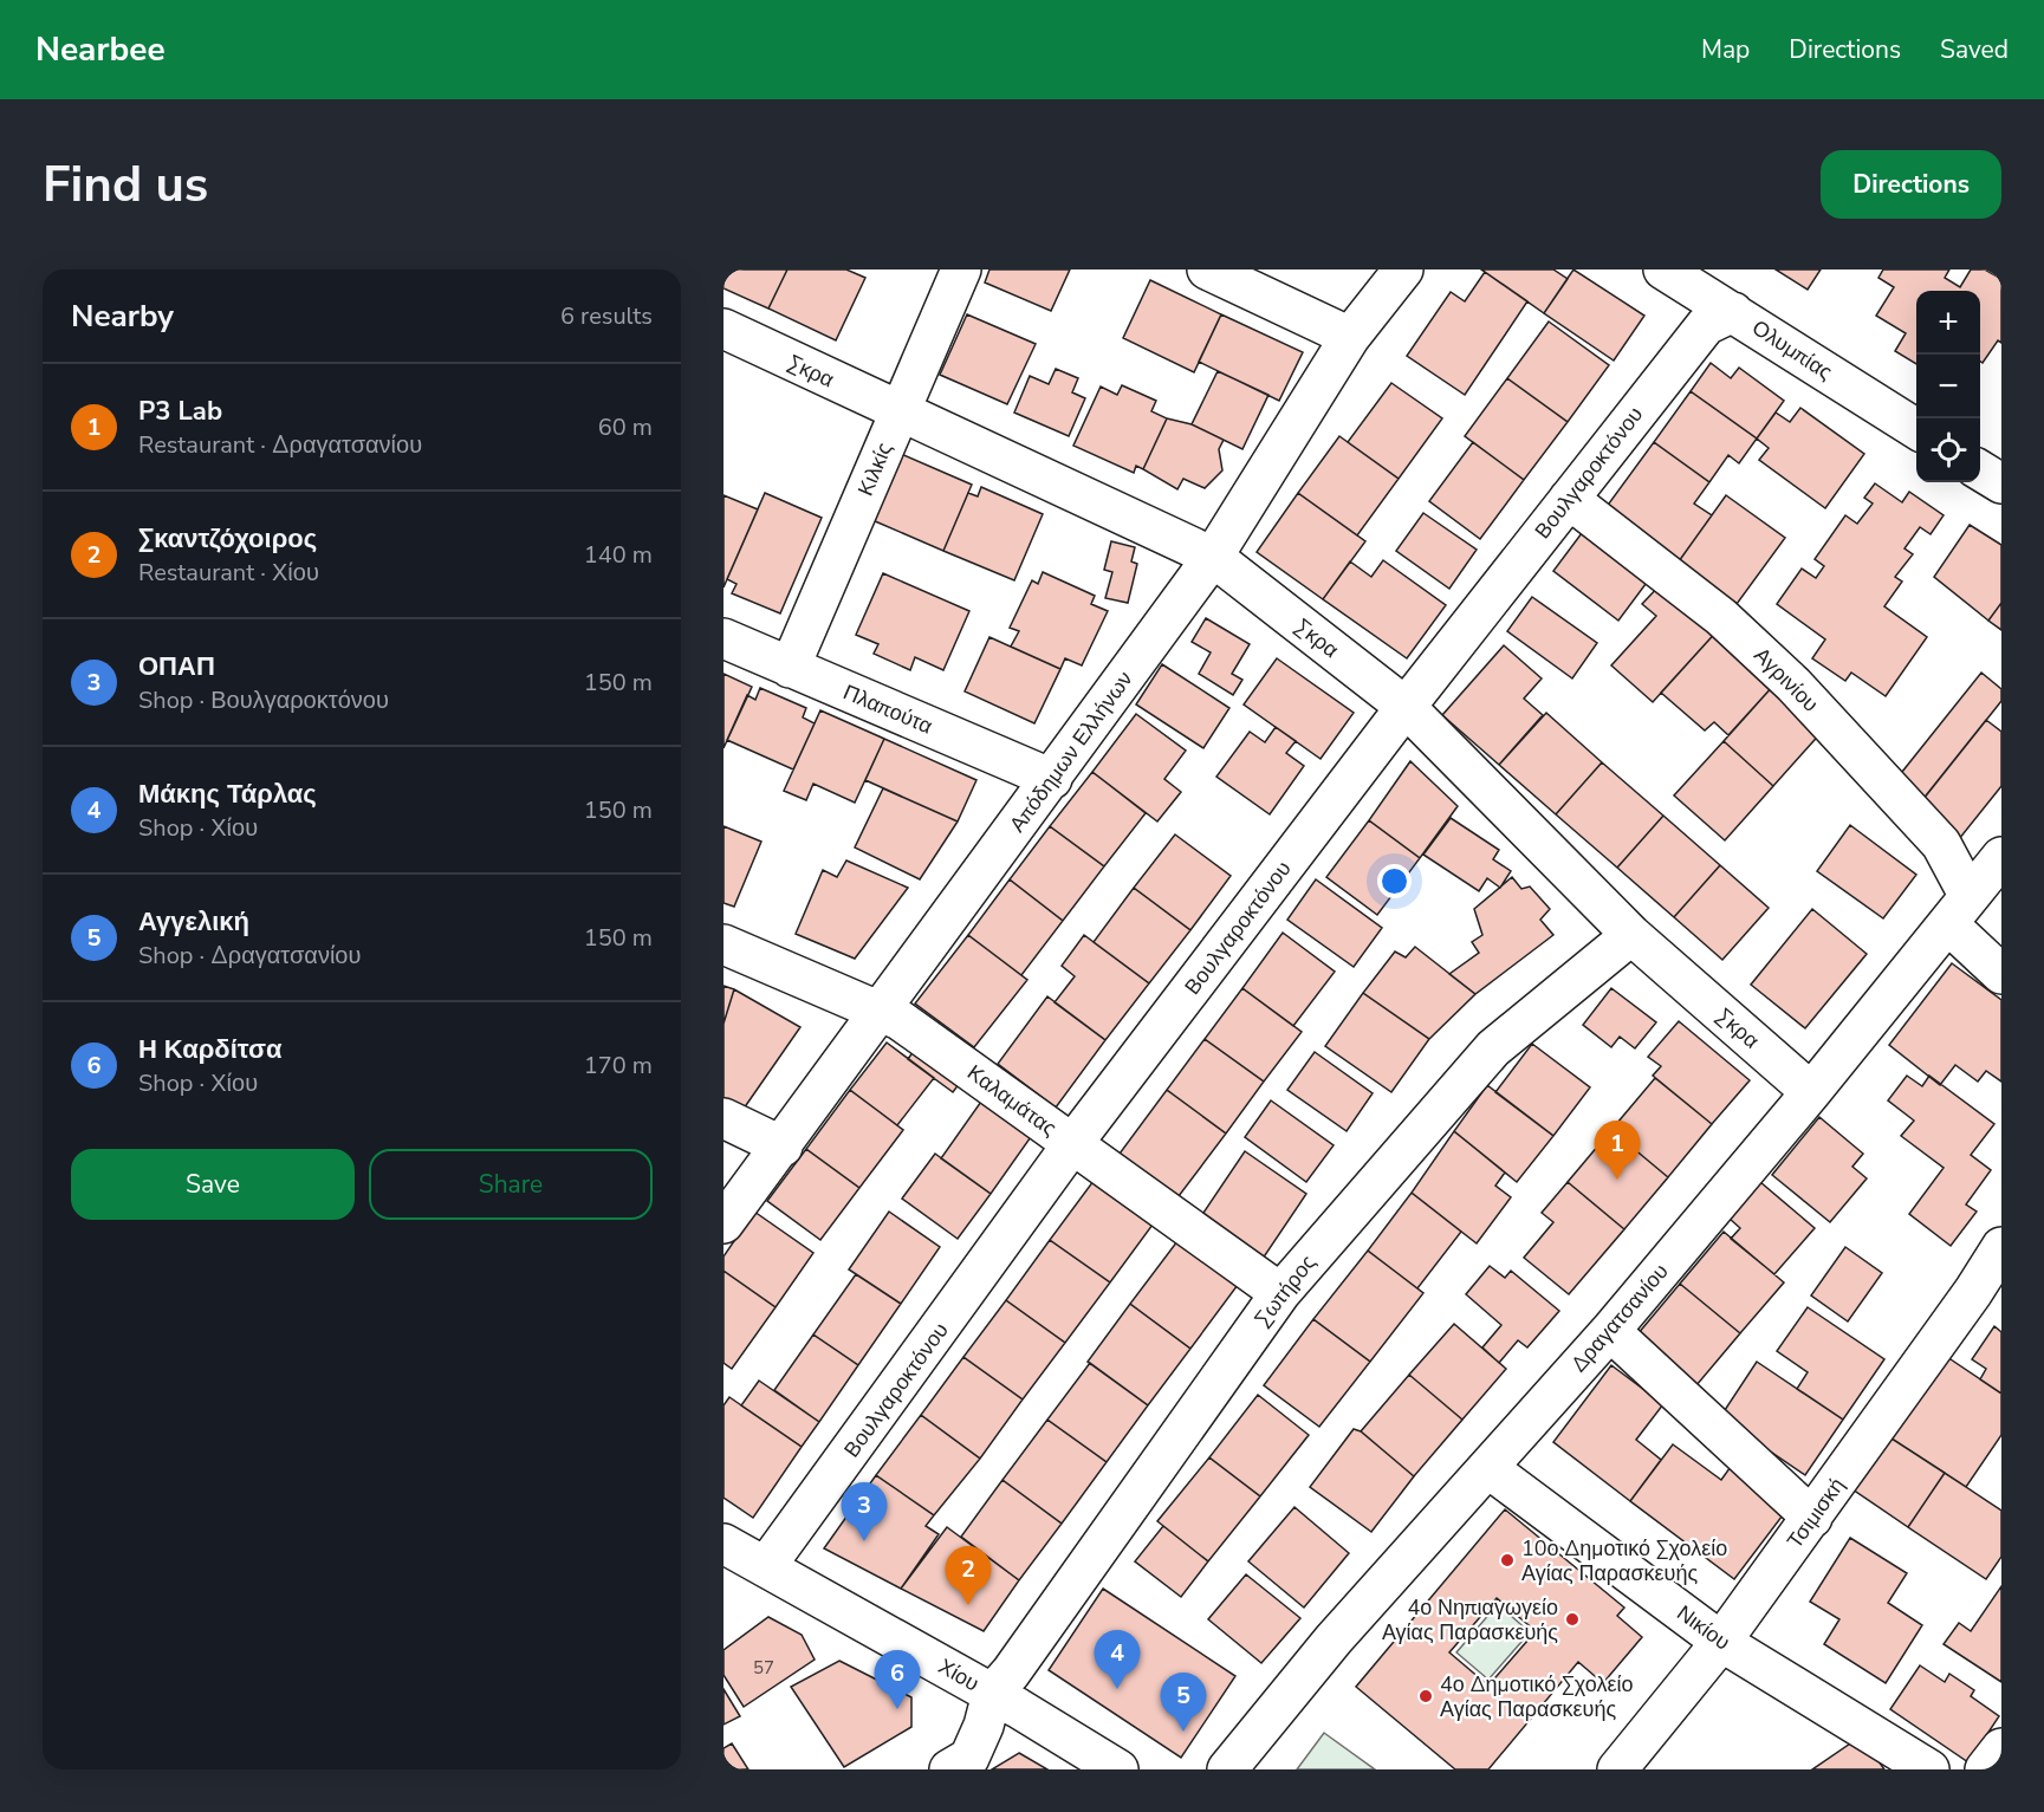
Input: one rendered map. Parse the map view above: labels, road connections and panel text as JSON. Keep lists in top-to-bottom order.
{
  "streets": {
    "street": [
      "Ολυμπίας",
      "Σκρα",
      "Κιλκίς",
      "Βουλγαροκτόνου",
      "Αγρινίου",
      "Πλαπούτα",
      "Απόδημων Ελλήνων",
      "Καλαμάτας",
      "Σωτήρος",
      "Δραγατσανίου",
      "Τσιμισκή",
      "Νικίου",
      "Χίου"
    ]
  },
  "crossings": [
    ["Ολυμπίας", "Βουλγαροκτόνου"],
    ["Σκρα", "Κιλκίς"],
    ["Σκρα", "Βουλγαροκτόνου"],
    ["Σκρα", "Απόδημων Ελλήνων"],
    ["Σκρα", "Σωτήρος"],
    ["Σκρα", "Δραγατσανίου"],
    ["Κιλκίς", "Πλαπούτα"],
    ["Βουλγαροκτόνου", "Αγρινίου"],
    ["Βουλγαροκτόνου", "Καλαμάτας"],
    ["Βουλγαροκτόνου", "Χίου"],
    ["Αγρινίου", "Δραγατσανίου"],
    ["Πλαπούτα", "Απόδημων Ελλήνων"],
    ["Απόδημων Ελλήνων", "Καλαμάτας"],
    ["Καλαμάτας", "Σωτήρος"],
    ["Σωτήρος", "Χίου"],
    ["Δραγατσανίου", "Νικίου"],
    ["Τσιμισκή", "Νικίου"]
  ],
  "places": ["10ο Δημοτικό Σχολείο Αγίας Παρασκευής", "4ο Νηπιαγωγείο Αγίας Παρασκευής", "4ο Δημοτικό Σχολείο Αγίας Παρασκευής"],
  "house_numbers": ["57"],
  "page": {
    "header": "Nearbee",
    "nav": ["Map", "Directions", "Saved"],
    "buttons": [
      "Directions",
      ["Save", "Share"]
    ],
    "title": "Find us",
    "heading": ["Nearby", "6 results"],
    "map_buttons": ["+", "−"],
    "list": [
      {
        "mark": "1",
        "name": "P3 Lab",
        "note": "Restaurant · Δραγατσανίου",
        "value": "60 m"
      },
      {
        "mark": "2",
        "name": "Σκαντζόχοιρος",
        "note": "Restaurant · Χίου",
        "value": "140 m"
      },
      {
        "mark": "3",
        "name": "ΟΠΑΠ",
        "note": "Shop · Βουλγαροκτόνου",
        "value": "150 m"
      },
      {
        "mark": "4",
        "name": "Μάκης Τάρλας",
        "note": "Shop · Χίου",
        "value": "150 m"
      },
      {
        "mark": "5",
        "name": "Αγγελική",
        "note": "Shop · Δραγατσανίου",
        "value": "150 m"
      },
      {
        "mark": "6",
        "name": "Η Καρδίτσα",
        "note": "Shop · Χίου",
        "value": "170 m"
      }
    ],
    "pins": [
      "1",
      "3",
      "2",
      "4",
      "6",
      "5"
    ]
  }
}
